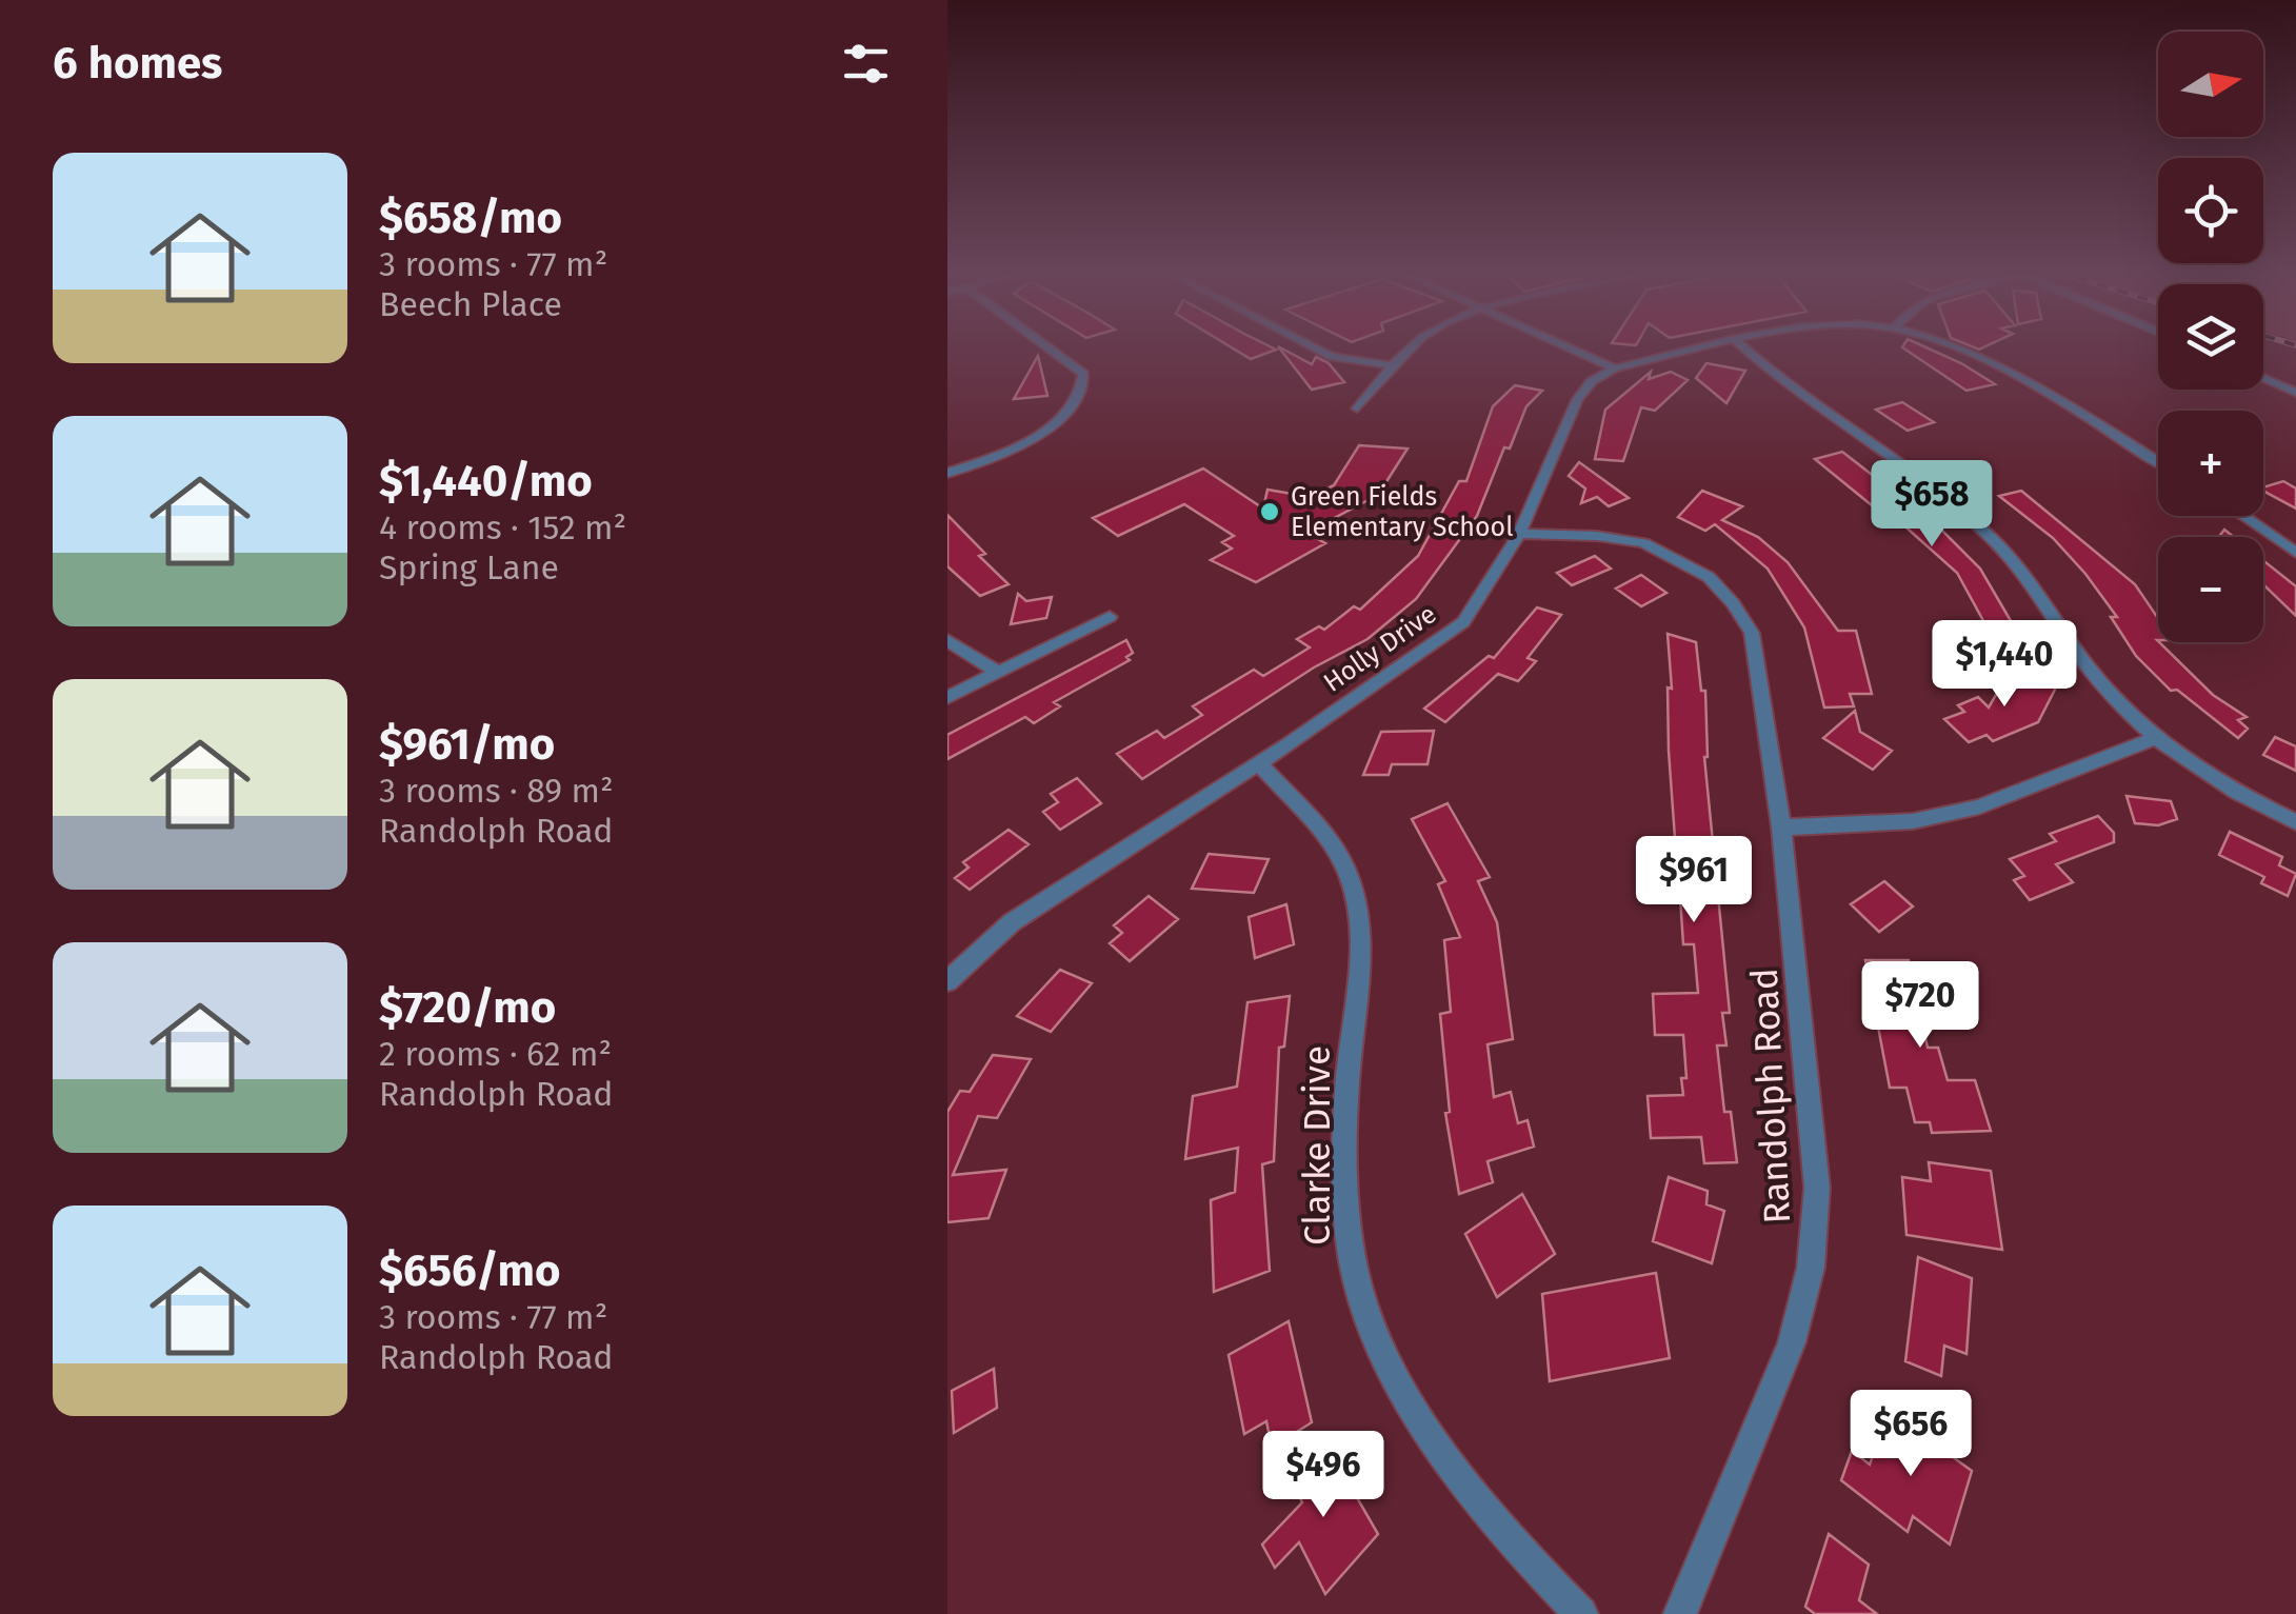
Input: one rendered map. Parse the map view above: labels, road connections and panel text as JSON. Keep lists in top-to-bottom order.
{
  "streets": {
    "street": ["Holly Drive", "Randolph Road", "Clarke Drive"]
  },
  "crossings": [
    ["Holly Drive", "Randolph Road"],
    ["Holly Drive", "Clarke Drive"]
  ],
  "places": ["Green Fields Elementary School"],
  "north": "right",
  "page": {
    "heading": "6 homes",
    "map_buttons": ["+", "−"],
    "list": [
      {
        "name": "$658/mo",
        "note": "3 rooms · 77 m² · Beech Place"
      },
      {
        "name": "$1,440/mo",
        "note": "4 rooms · 152 m² · Spring Lane"
      },
      {
        "name": "$961/mo",
        "note": "3 rooms · 89 m² · Randolph Road"
      },
      {
        "name": "$720/mo",
        "note": "2 rooms · 62 m² · Randolph Road"
      },
      {
        "name": "$656/mo",
        "note": "3 rooms · 77 m² · Randolph Road"
      }
    ],
    "price": [
      "$658",
      "$1,440",
      "$961",
      "$720",
      "$656",
      "$496"
    ]
  }
}
